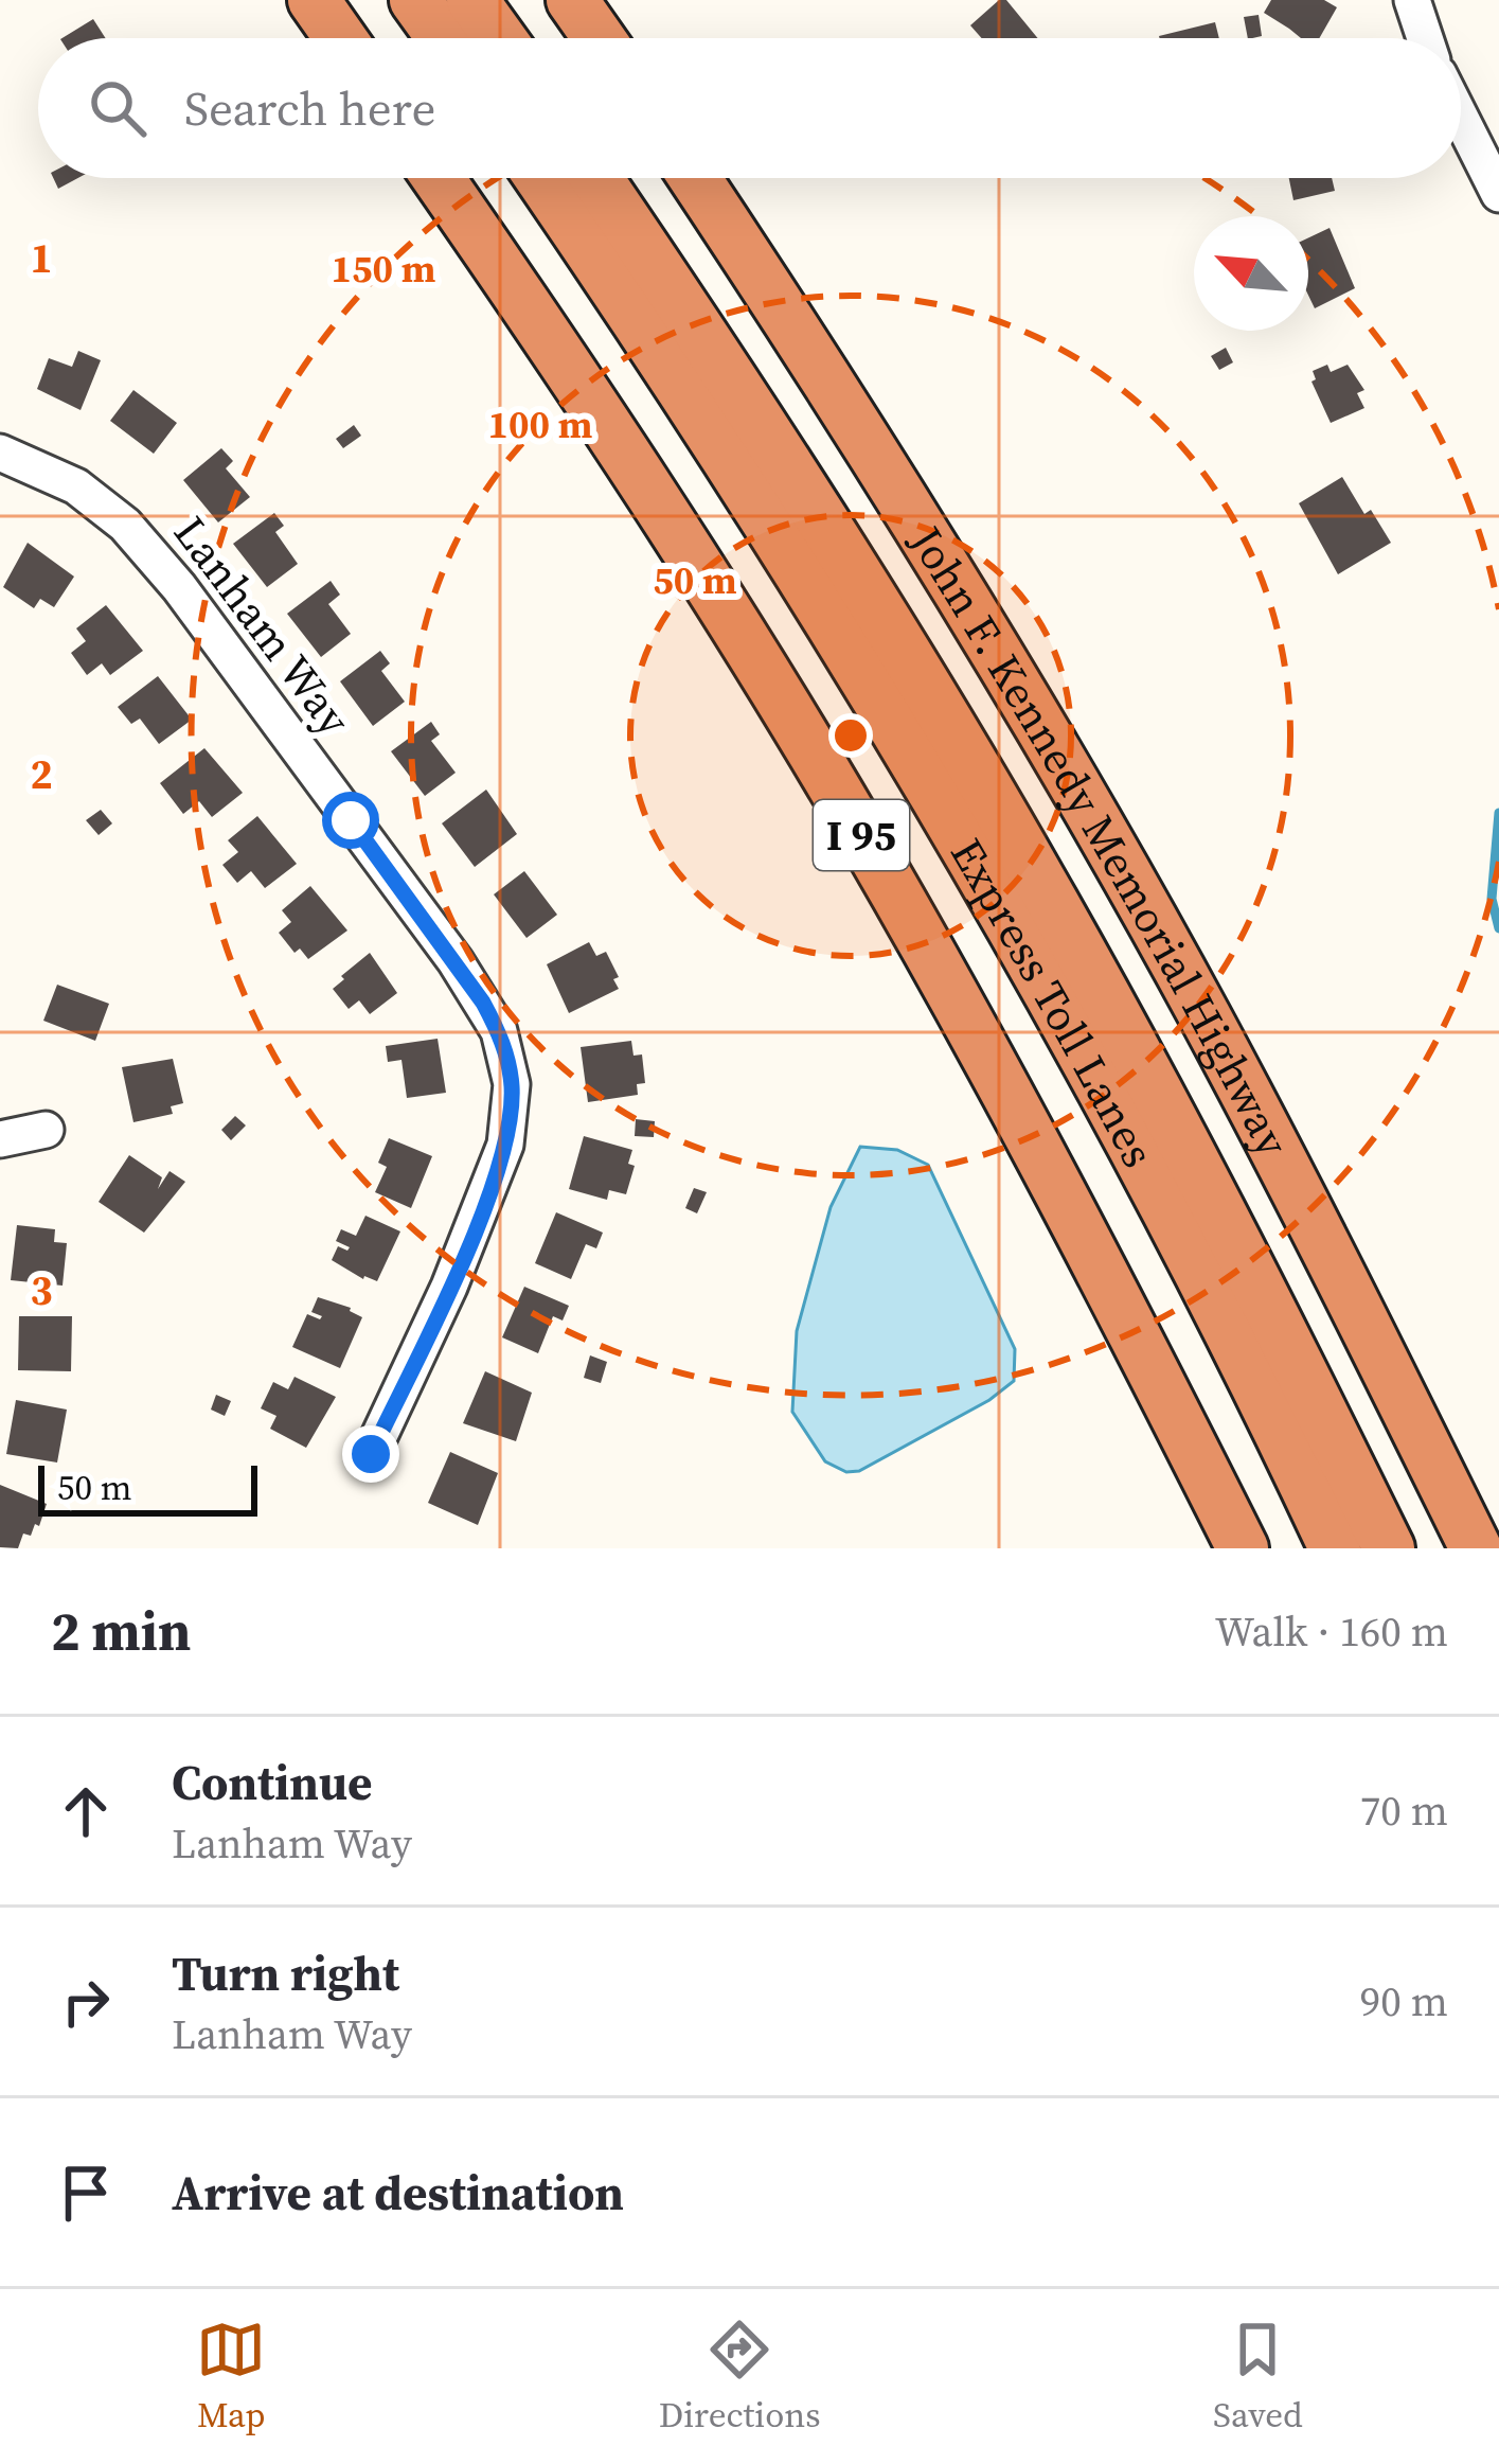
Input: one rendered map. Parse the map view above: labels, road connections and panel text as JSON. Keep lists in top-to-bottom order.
{
  "streets": {
    "highway": ["I 95", "John F. Kennedy Memorial Highway", "Express Toll Lanes"],
    "street": ["Lanham Way"]
  },
  "scale_bar": "50 m",
  "north": "top left",
  "page": {
    "search": "Search here",
    "scale": "50 m",
    "heading": ["2 min", "Walk · 160 m"],
    "list": [
      ["Continue", "Lanham Way", "70 m"],
      ["Turn right", "Lanham Way", "90 m"],
      "Arrive at destination"
    ],
    "nav": ["Map", "Directions", "Saved"]
  },
  "grid": {
    "rows": ["1", "2", "3"]
  },
  "rings": ["150 m", "100 m", "50 m"]
}
